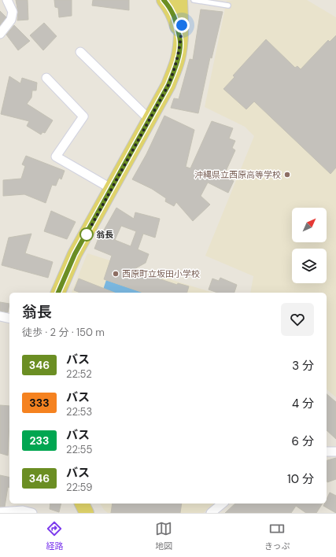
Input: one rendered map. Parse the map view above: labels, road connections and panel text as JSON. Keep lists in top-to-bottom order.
{
  "places": ["沖縄県立西原高等学校", "翁長", "西原町立坂田小学校"],
  "lines": ["bus line 346"],
  "north": "top right",
  "page": {
    "heading": ["翁長", "徒歩 · 2 分 · 150 m"],
    "list": [
      {
        "mark": "346",
        "name": "バス",
        "note": "22:52",
        "value": "3 分"
      },
      {
        "mark": "333",
        "name": "バス",
        "note": "22:53",
        "value": "4 分"
      },
      {
        "mark": "233",
        "name": "バス",
        "note": "22:55",
        "value": "6 分"
      },
      {
        "mark": "346",
        "name": "バス",
        "note": "22:59",
        "value": "10 分"
      }
    ],
    "tabs": ["経路", "地図", "きっぷ"]
  }
}
